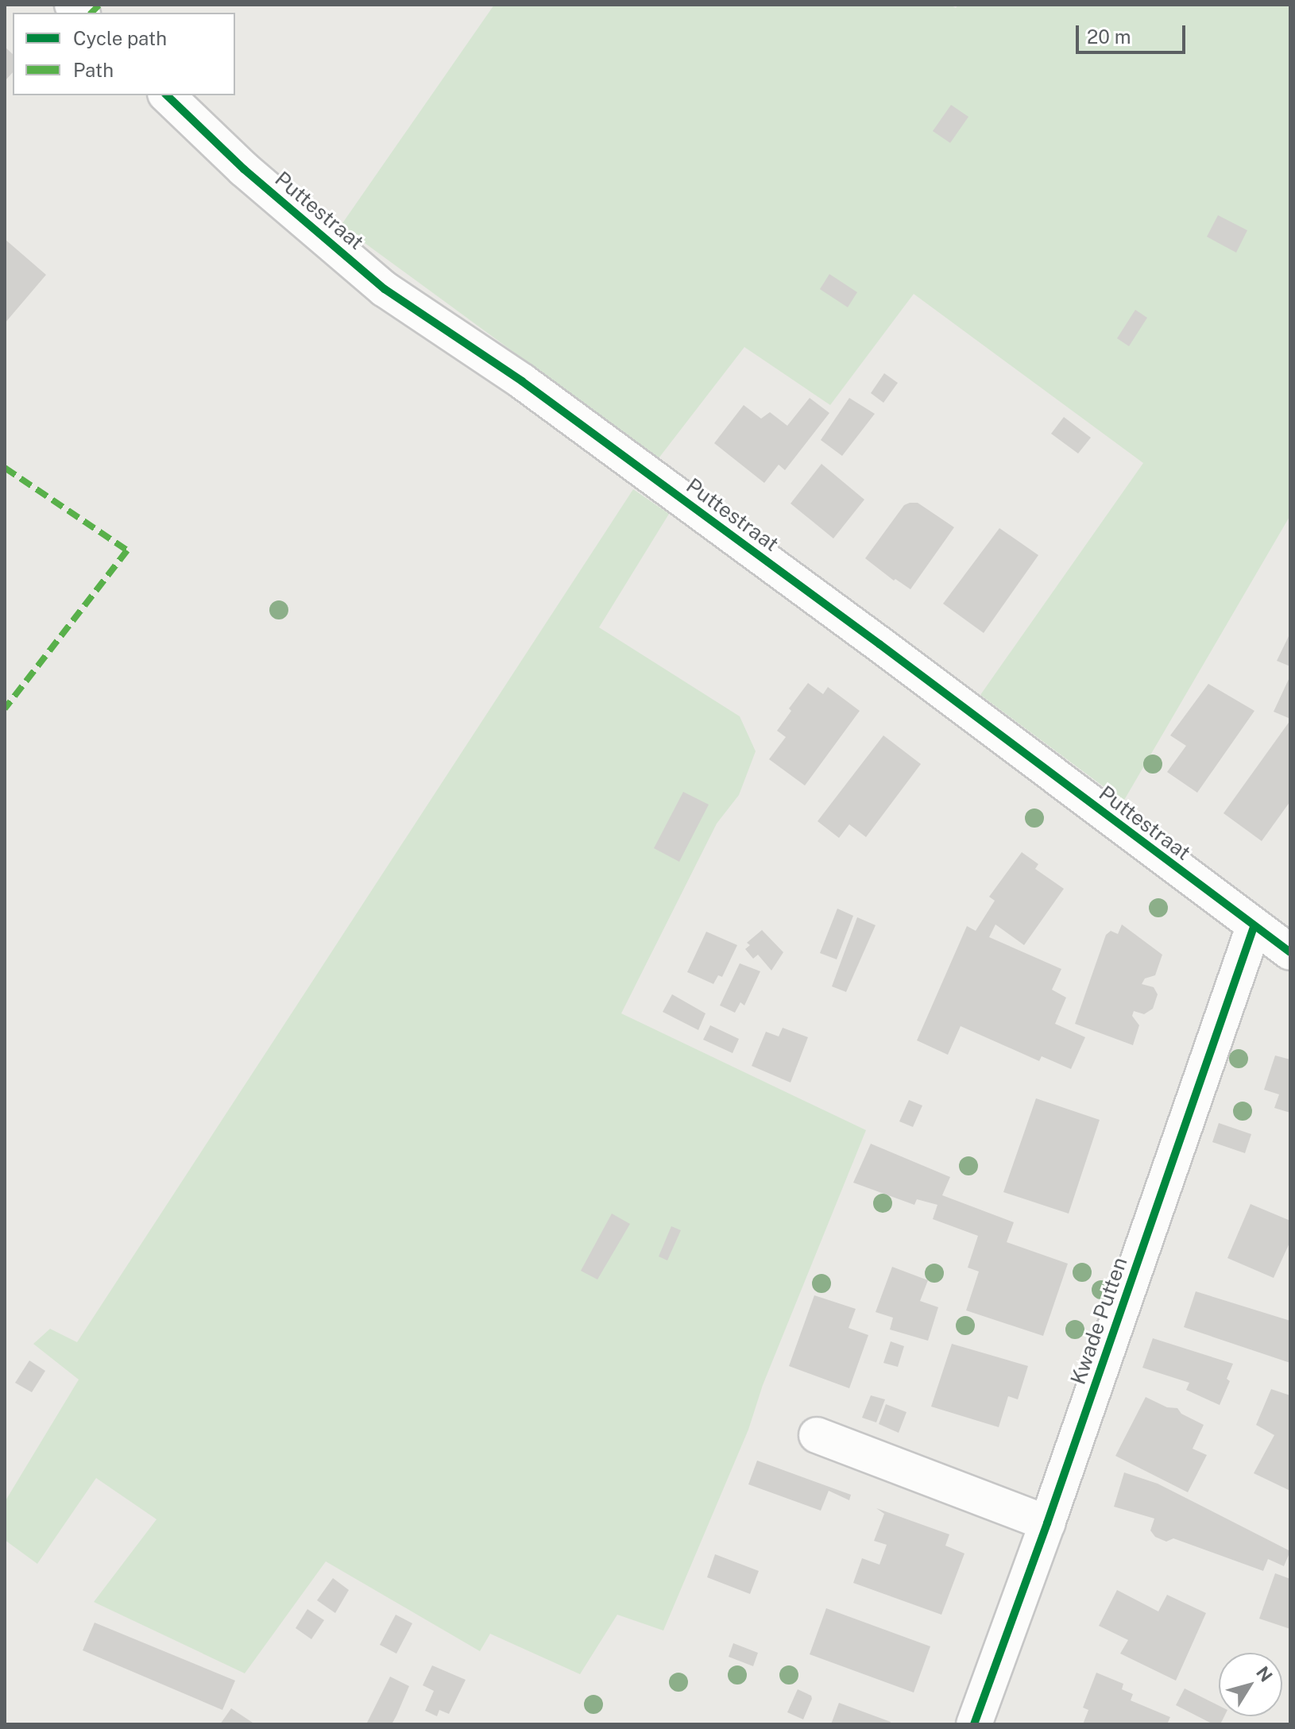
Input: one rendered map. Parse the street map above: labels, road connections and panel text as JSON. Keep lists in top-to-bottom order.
{
  "streets": {
    "street": ["Puttestraat", "Kwade Putten"]
  },
  "crossings": [
    ["Puttestraat", "Kwade Putten"]
  ],
  "legend": ["Cycle path", "Path"],
  "scale_bar": "20 m",
  "north": "top right"
}
